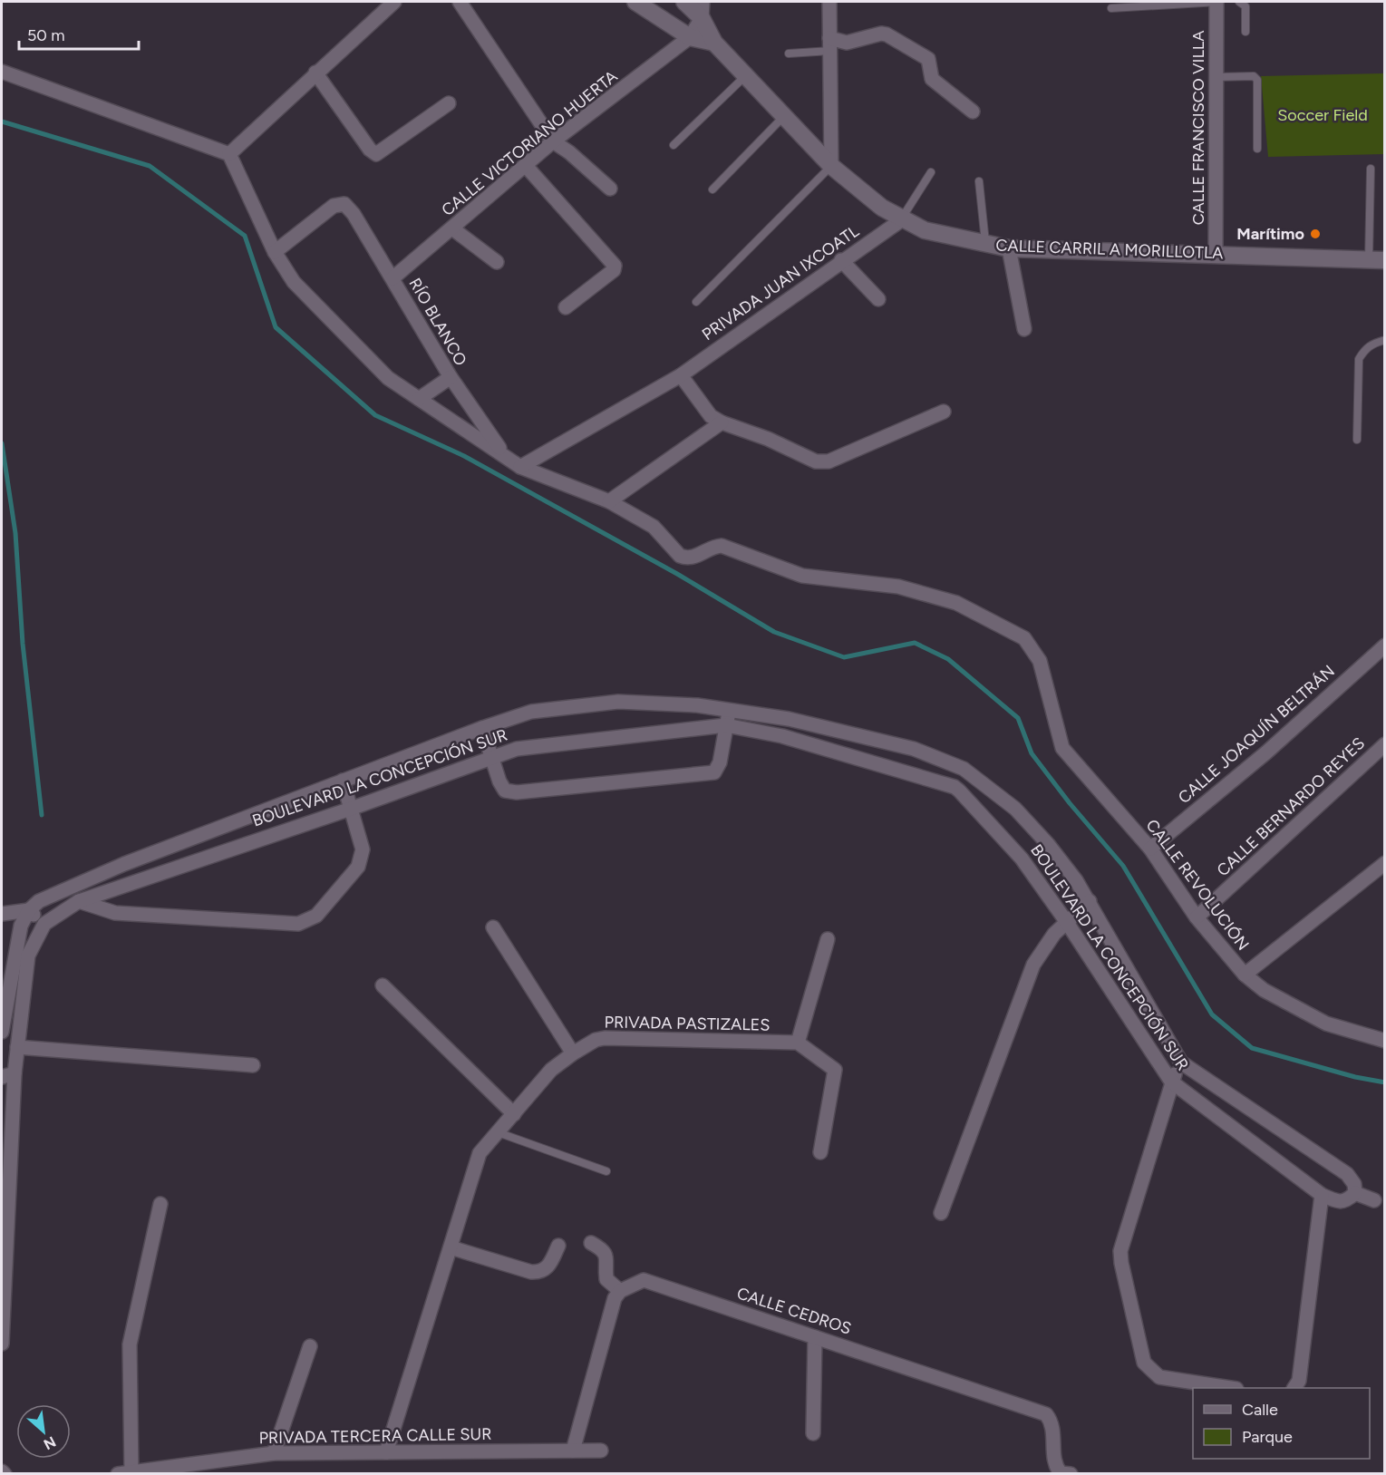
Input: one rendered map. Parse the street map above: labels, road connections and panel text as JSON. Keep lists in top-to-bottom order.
{
  "streets": {
    "street": [
      "CALLE FRANCISCO VILLA",
      "CALLE VICTORIANO HUERTA",
      "CALLE CARRIL A MORILLOTLA",
      "PRIVADA JUAN IXCOATL",
      "RÍO BLANCO",
      "CALLE JOAQUÍN BELTRÁN",
      "BOULEVARD LA CONCEPCIÓN SUR",
      "CALLE BERNARDO REYES",
      "CALLE REVOLUCIÓN",
      "PRIVADA PASTIZALES",
      "CALLE CEDROS",
      "PRIVADA TERCERA CALLE SUR"
    ]
  },
  "crossings": [
    ["CALLE FRANCISCO VILLA", "CALLE CARRIL A MORILLOTLA"],
    ["CALLE VICTORIANO HUERTA", "RÍO BLANCO"],
    ["CALLE CARRIL A MORILLOTLA", "PRIVADA JUAN IXCOATL"],
    ["CALLE JOAQUÍN BELTRÁN", "CALLE REVOLUCIÓN"],
    ["CALLE BERNARDO REYES", "CALLE REVOLUCIÓN"],
    ["PRIVADA PASTIZALES", "PRIVADA TERCERA CALLE SUR"]
  ],
  "parks": ["Soccer Field"],
  "places": ["Marítimo"],
  "legend": ["Calle", "Parque"],
  "scale_bar": "50 m",
  "north": "bottom right"
}
